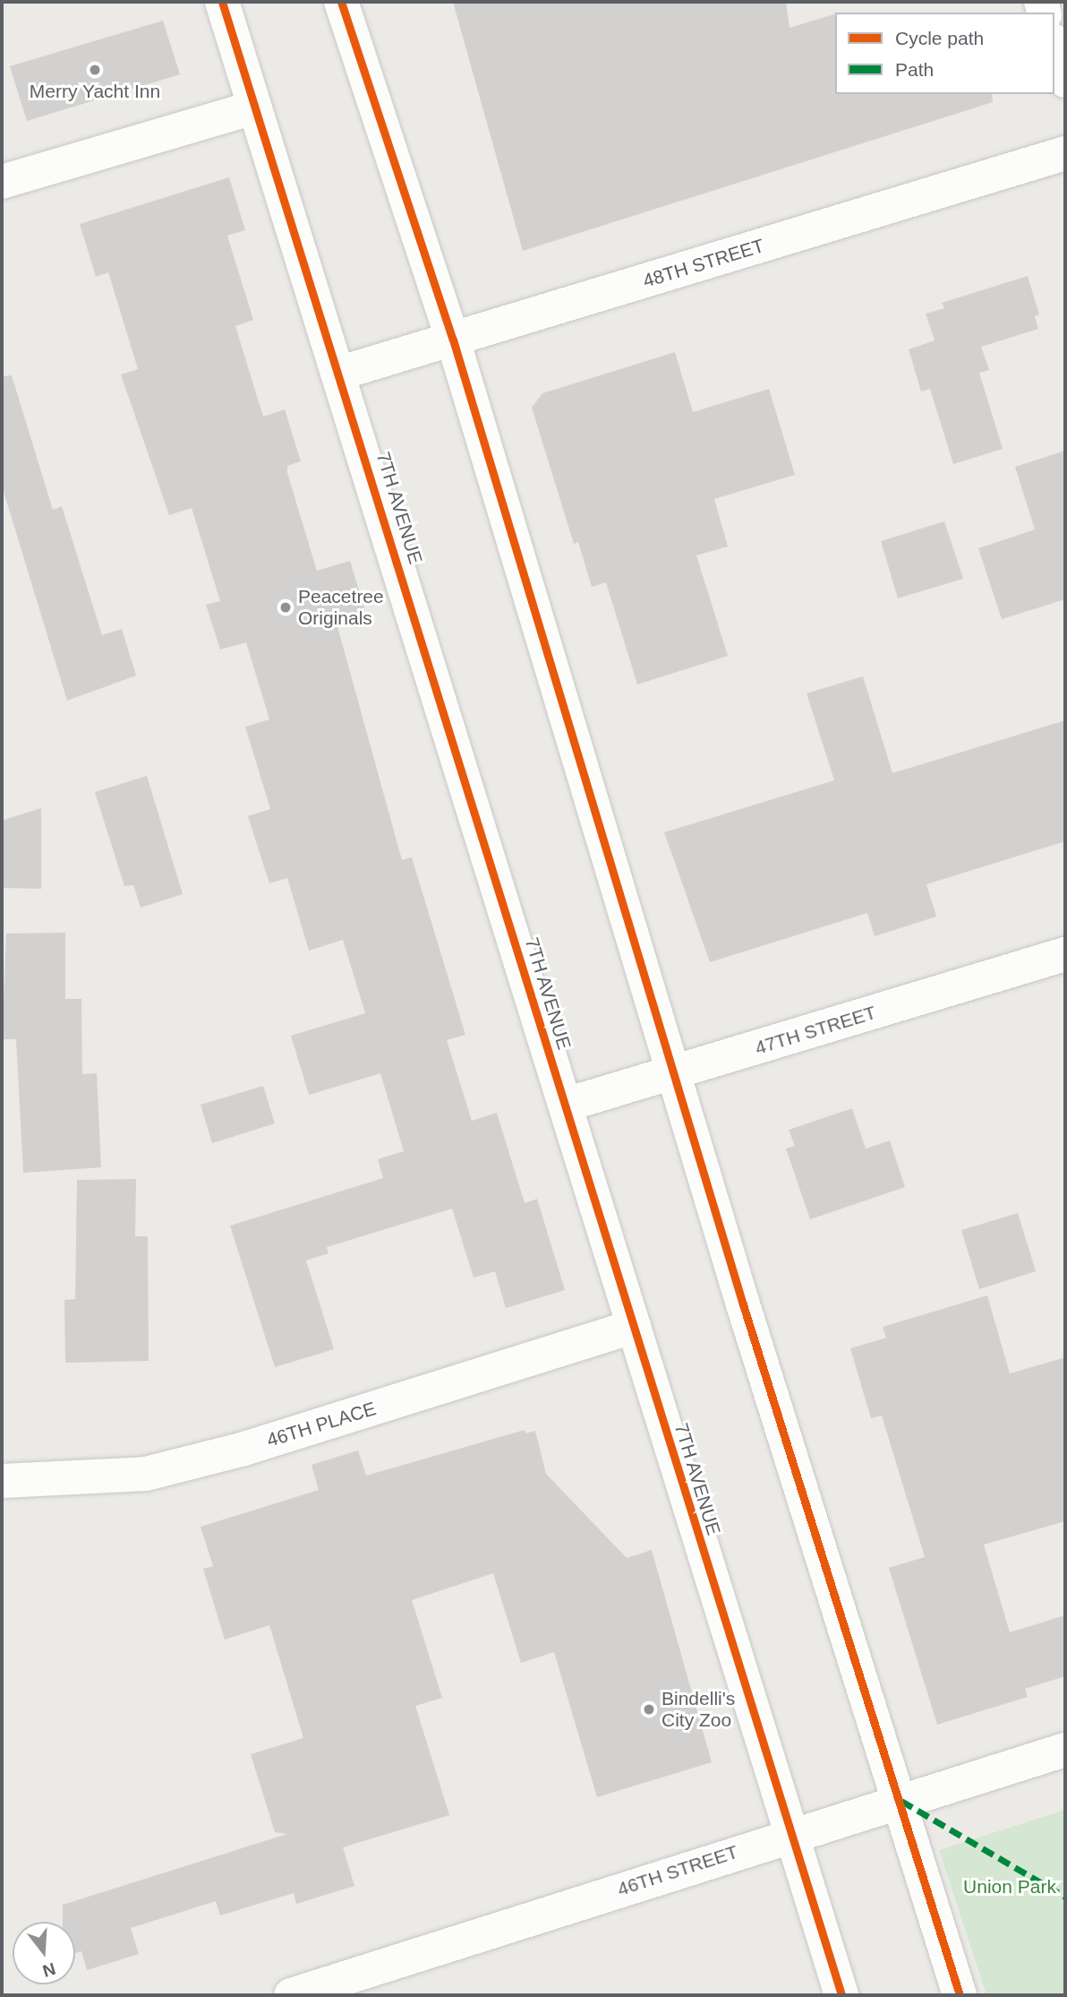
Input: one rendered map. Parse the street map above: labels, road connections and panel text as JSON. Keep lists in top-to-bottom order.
{
  "streets": {
    "street": [
      "48TH STREET",
      "7TH AVENUE",
      "47TH STREET",
      "46TH PLACE",
      "46TH STREET"
    ]
  },
  "crossings": [
    ["48TH STREET", "7TH AVENUE"],
    ["7TH AVENUE", "47TH STREET"],
    ["7TH AVENUE", "46TH PLACE"],
    ["7TH AVENUE", "46TH STREET"]
  ],
  "parks": ["Union Park"],
  "places": ["Merry Yacht Inn", "Peacetree Originals", "Bindelli's City Zoo"],
  "legend": ["Cycle path", "Path"],
  "north": "bottom"
}
